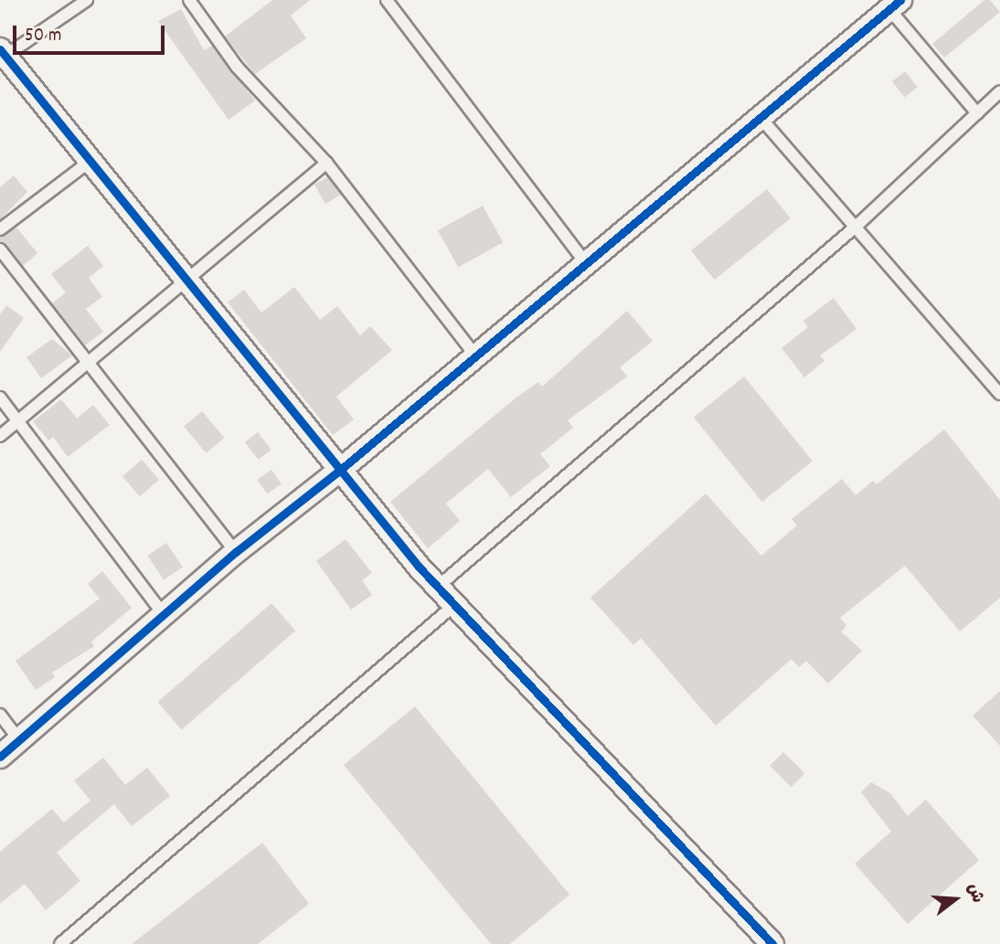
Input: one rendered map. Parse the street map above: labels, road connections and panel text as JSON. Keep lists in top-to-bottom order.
{
  "scale_bar": "50 m",
  "north": "right"
}
